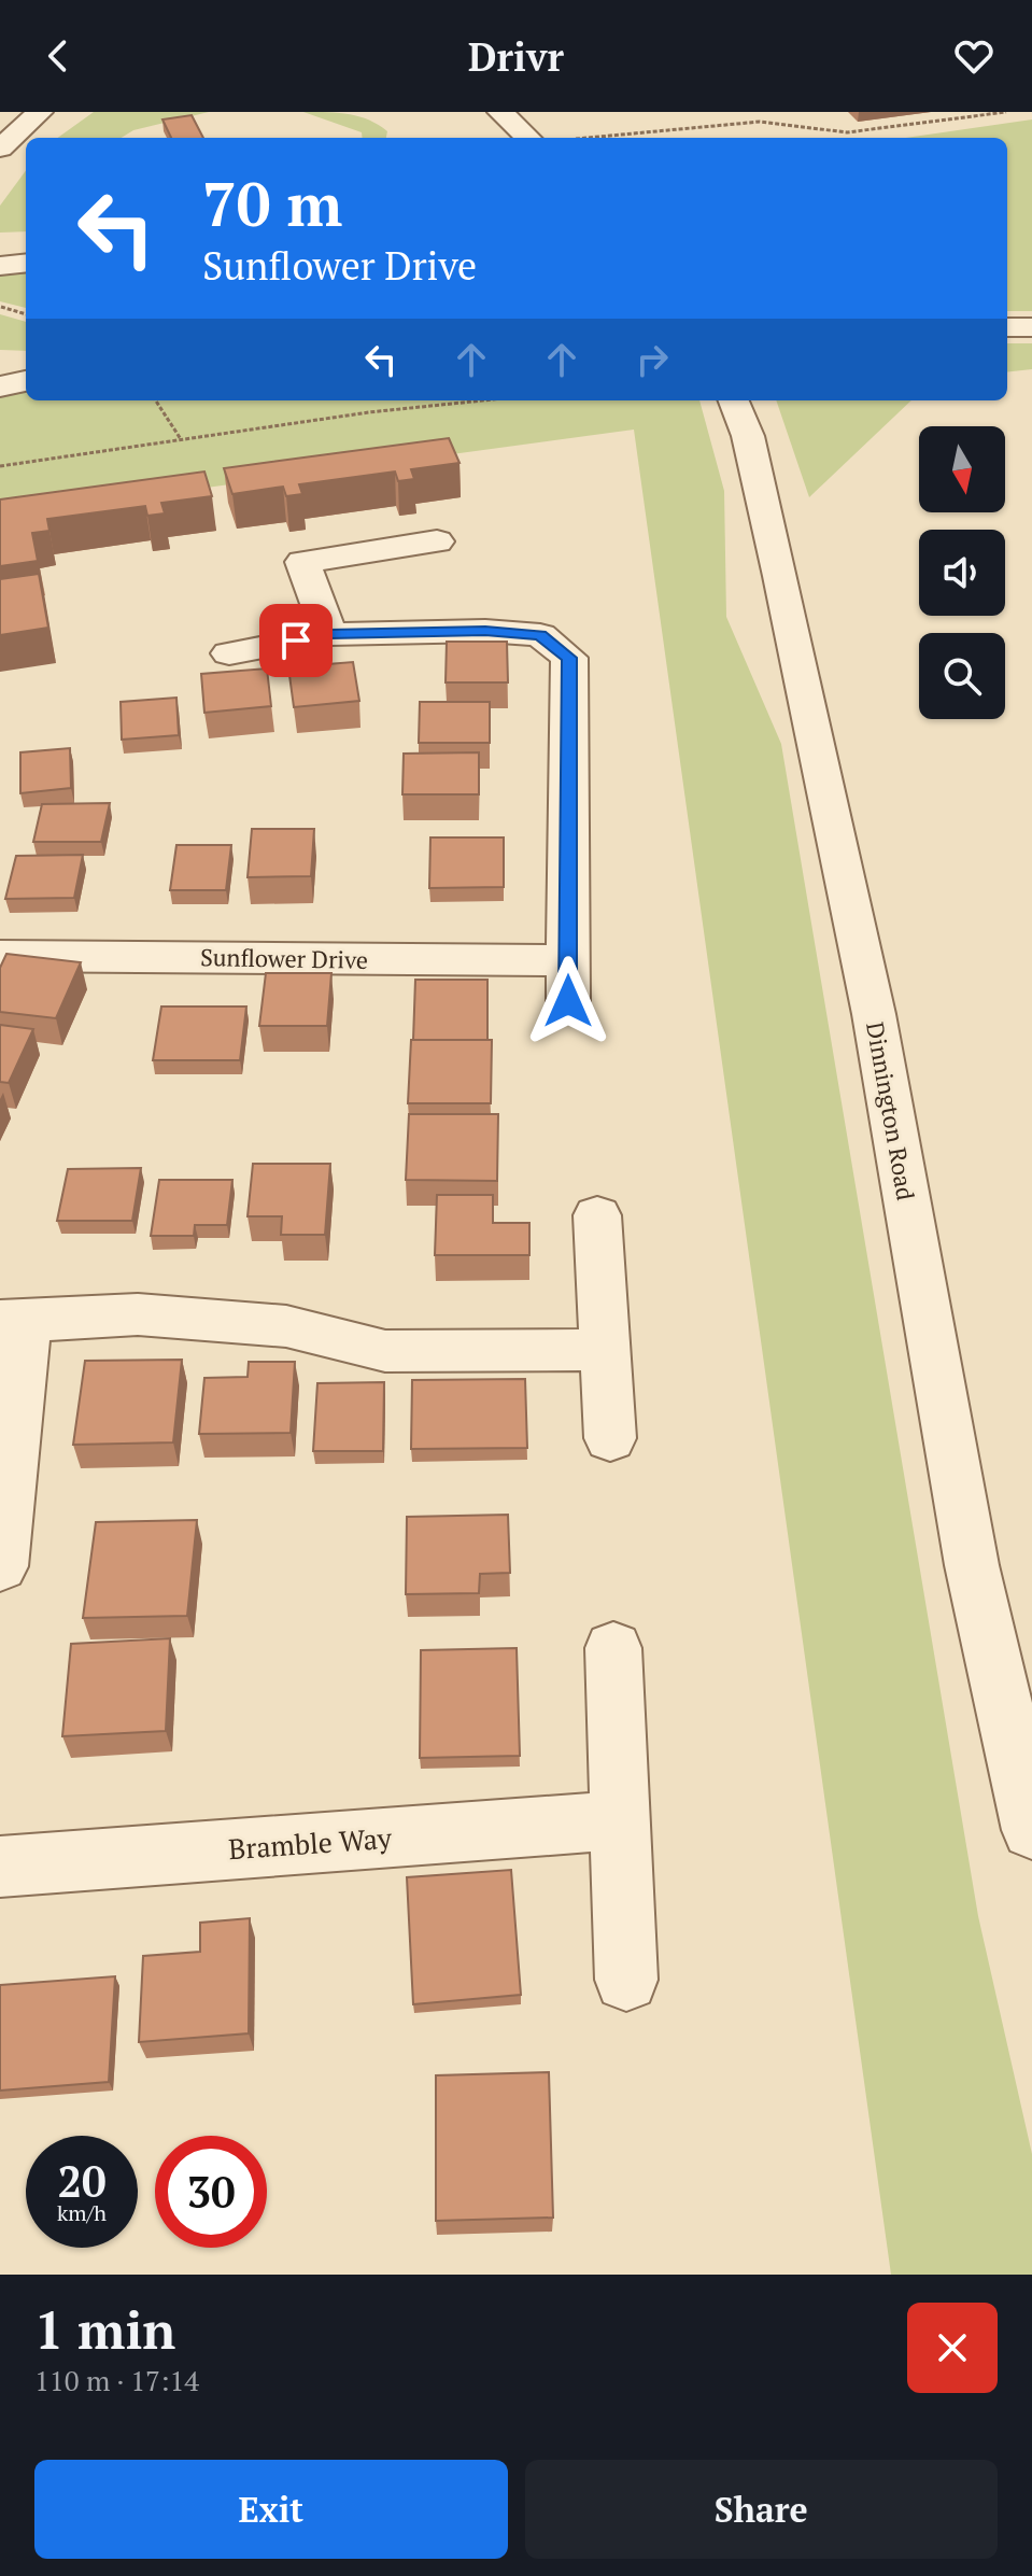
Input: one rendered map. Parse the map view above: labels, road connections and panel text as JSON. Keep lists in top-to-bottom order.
{
  "streets": {
    "street": ["Sunflower Drive", "Dinnington Road", "Bramble Way"]
  },
  "north": "bottom",
  "page": {
    "header": "Drivr",
    "turn": ["70 m", "Sunflower Drive"],
    "speed": "20 km/h",
    "limit": "30",
    "heading": ["1 min", "110 m · 17:14"],
    "buttons": ["Exit", "Share"]
  }
}
